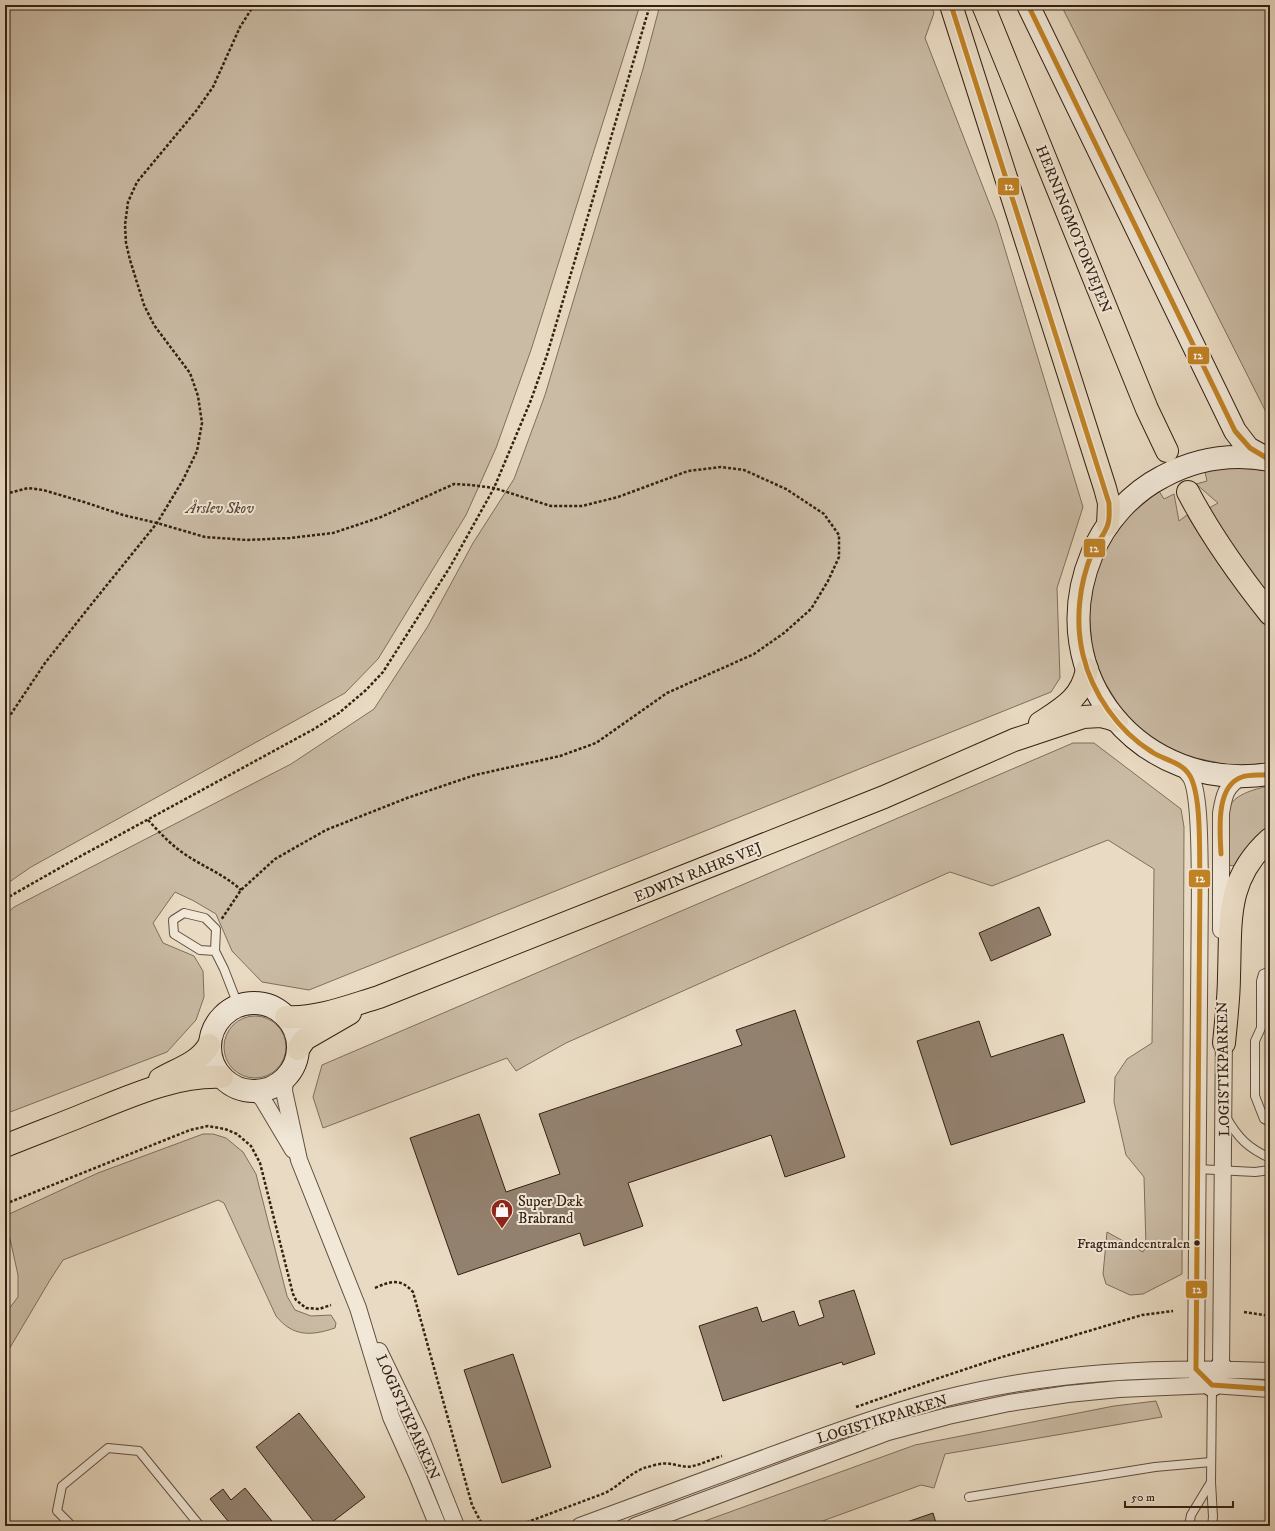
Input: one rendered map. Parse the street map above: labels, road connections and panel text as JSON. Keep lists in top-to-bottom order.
{
  "streets": {
    "highway": ["HERNINGMOTORVEJEN", "EDWIN RAHRS VEJ"],
    "street": ["LOGISTIKPARKEN"]
  },
  "parks": ["Årslev Skov"],
  "places": {
    "shop": ["Super Dæk Brabrand"],
    "other": ["Fragtmandcentralen"]
  },
  "lines": ["transit line 12"],
  "scale_bar": "50 m"
}
